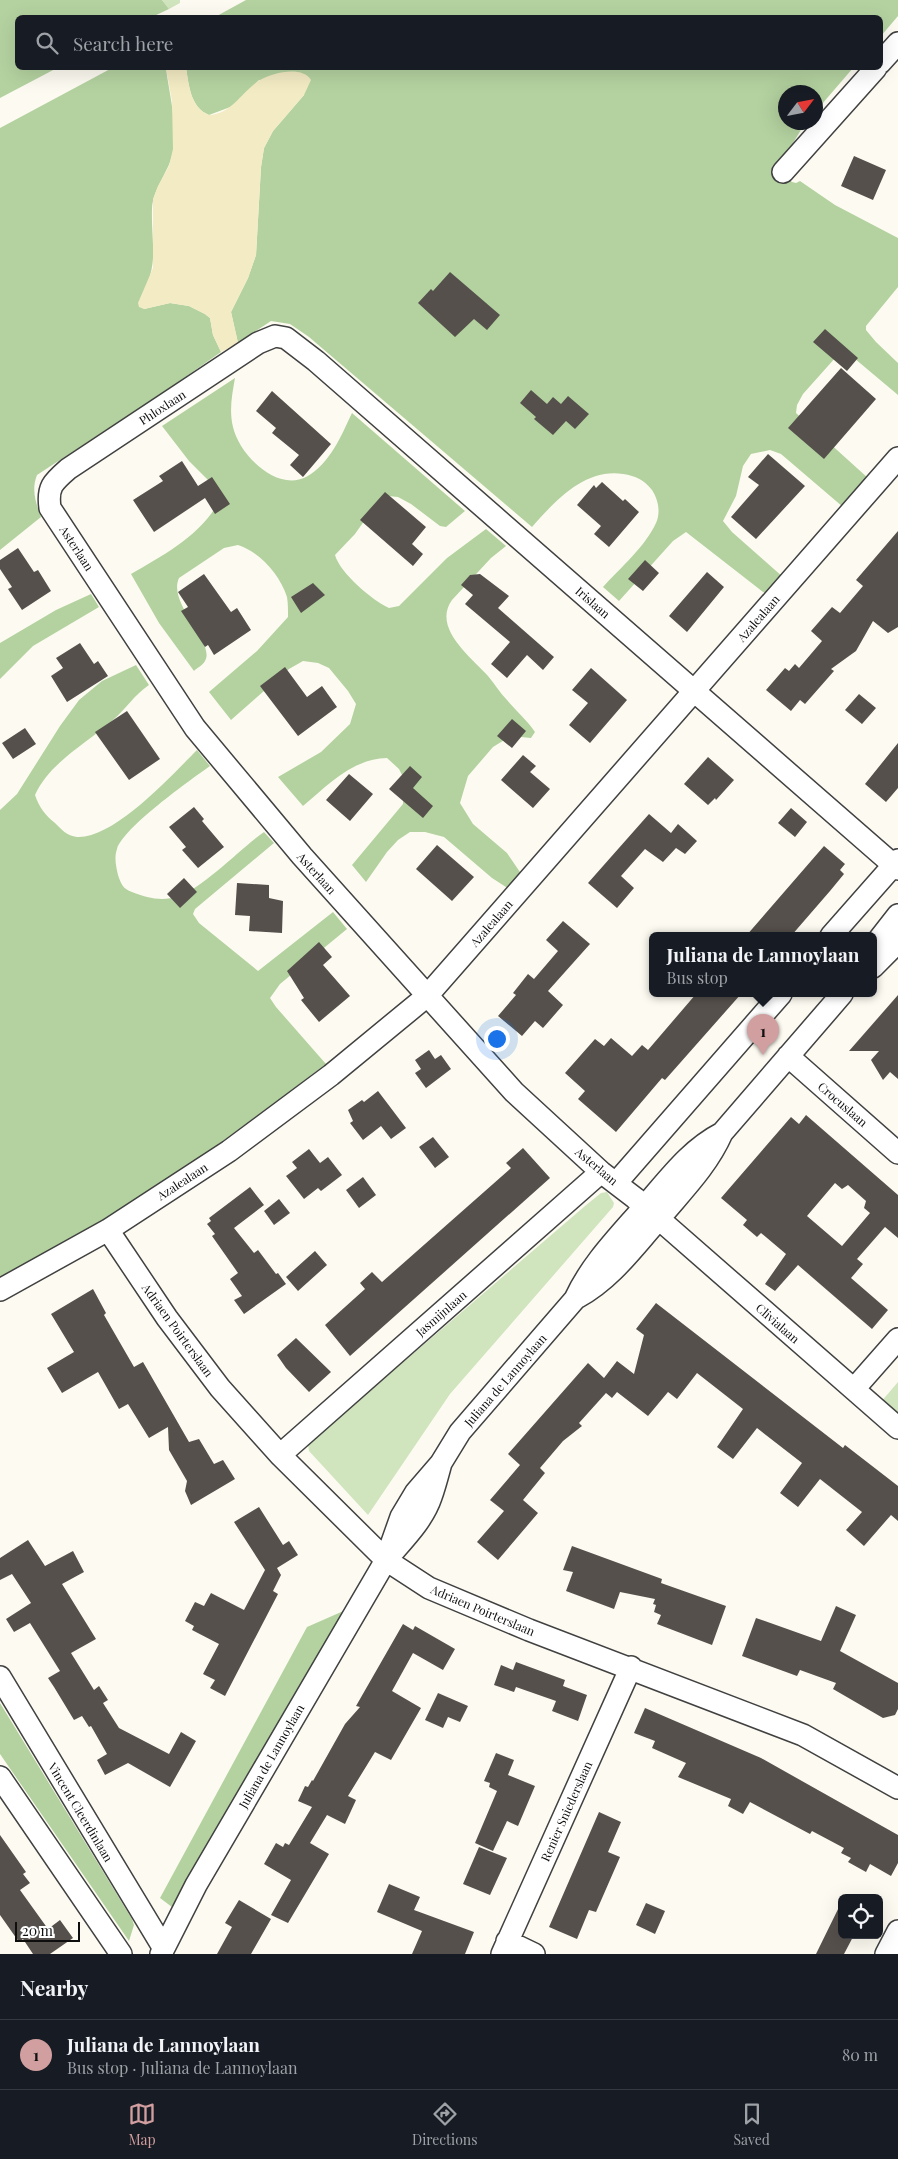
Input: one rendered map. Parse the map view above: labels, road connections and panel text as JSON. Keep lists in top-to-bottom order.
{
  "streets": {
    "street": [
      "Phloxlaan",
      "Asterlaan",
      "Irislaan",
      "Azalealaan",
      "Crocuslaan",
      "Jasmijnlaan",
      "Clivialaan",
      "Adriaen Poirterslaan",
      "Juliana de Lannoylaan",
      "Renier Sniederslaan",
      "Vincent Cleerdinlaan"
    ]
  },
  "crossings": [
    ["Phloxlaan", "Asterlaan"],
    ["Phloxlaan", "Irislaan"],
    ["Asterlaan", "Azalealaan"],
    ["Asterlaan", "Jasmijnlaan"],
    ["Asterlaan", "Clivialaan"],
    ["Asterlaan", "Juliana de Lannoylaan"],
    ["Irislaan", "Azalealaan"],
    ["Azalealaan", "Adriaen Poirterslaan"],
    ["Crocuslaan", "Juliana de Lannoylaan"],
    ["Jasmijnlaan", "Adriaen Poirterslaan"],
    ["Clivialaan", "Juliana de Lannoylaan"],
    ["Adriaen Poirterslaan", "Juliana de Lannoylaan"],
    ["Adriaen Poirterslaan", "Renier Sniederslaan"],
    ["Juliana de Lannoylaan", "Vincent Cleerdinlaan"]
  ],
  "scale_bar": "20 m",
  "north": "top right",
  "page": {
    "search": "Search here",
    "popup": ["Juliana de Lannoylaan", "Bus stop"],
    "pins": "1",
    "scale": "20 m",
    "heading": "Nearby",
    "list": [
      {
        "mark": "1",
        "name": "Juliana de Lannoylaan",
        "note": "Bus stop · Juliana de Lannoylaan",
        "value": "80 m"
      }
    ],
    "nav": ["Map", "Directions", "Saved"]
  }
}
